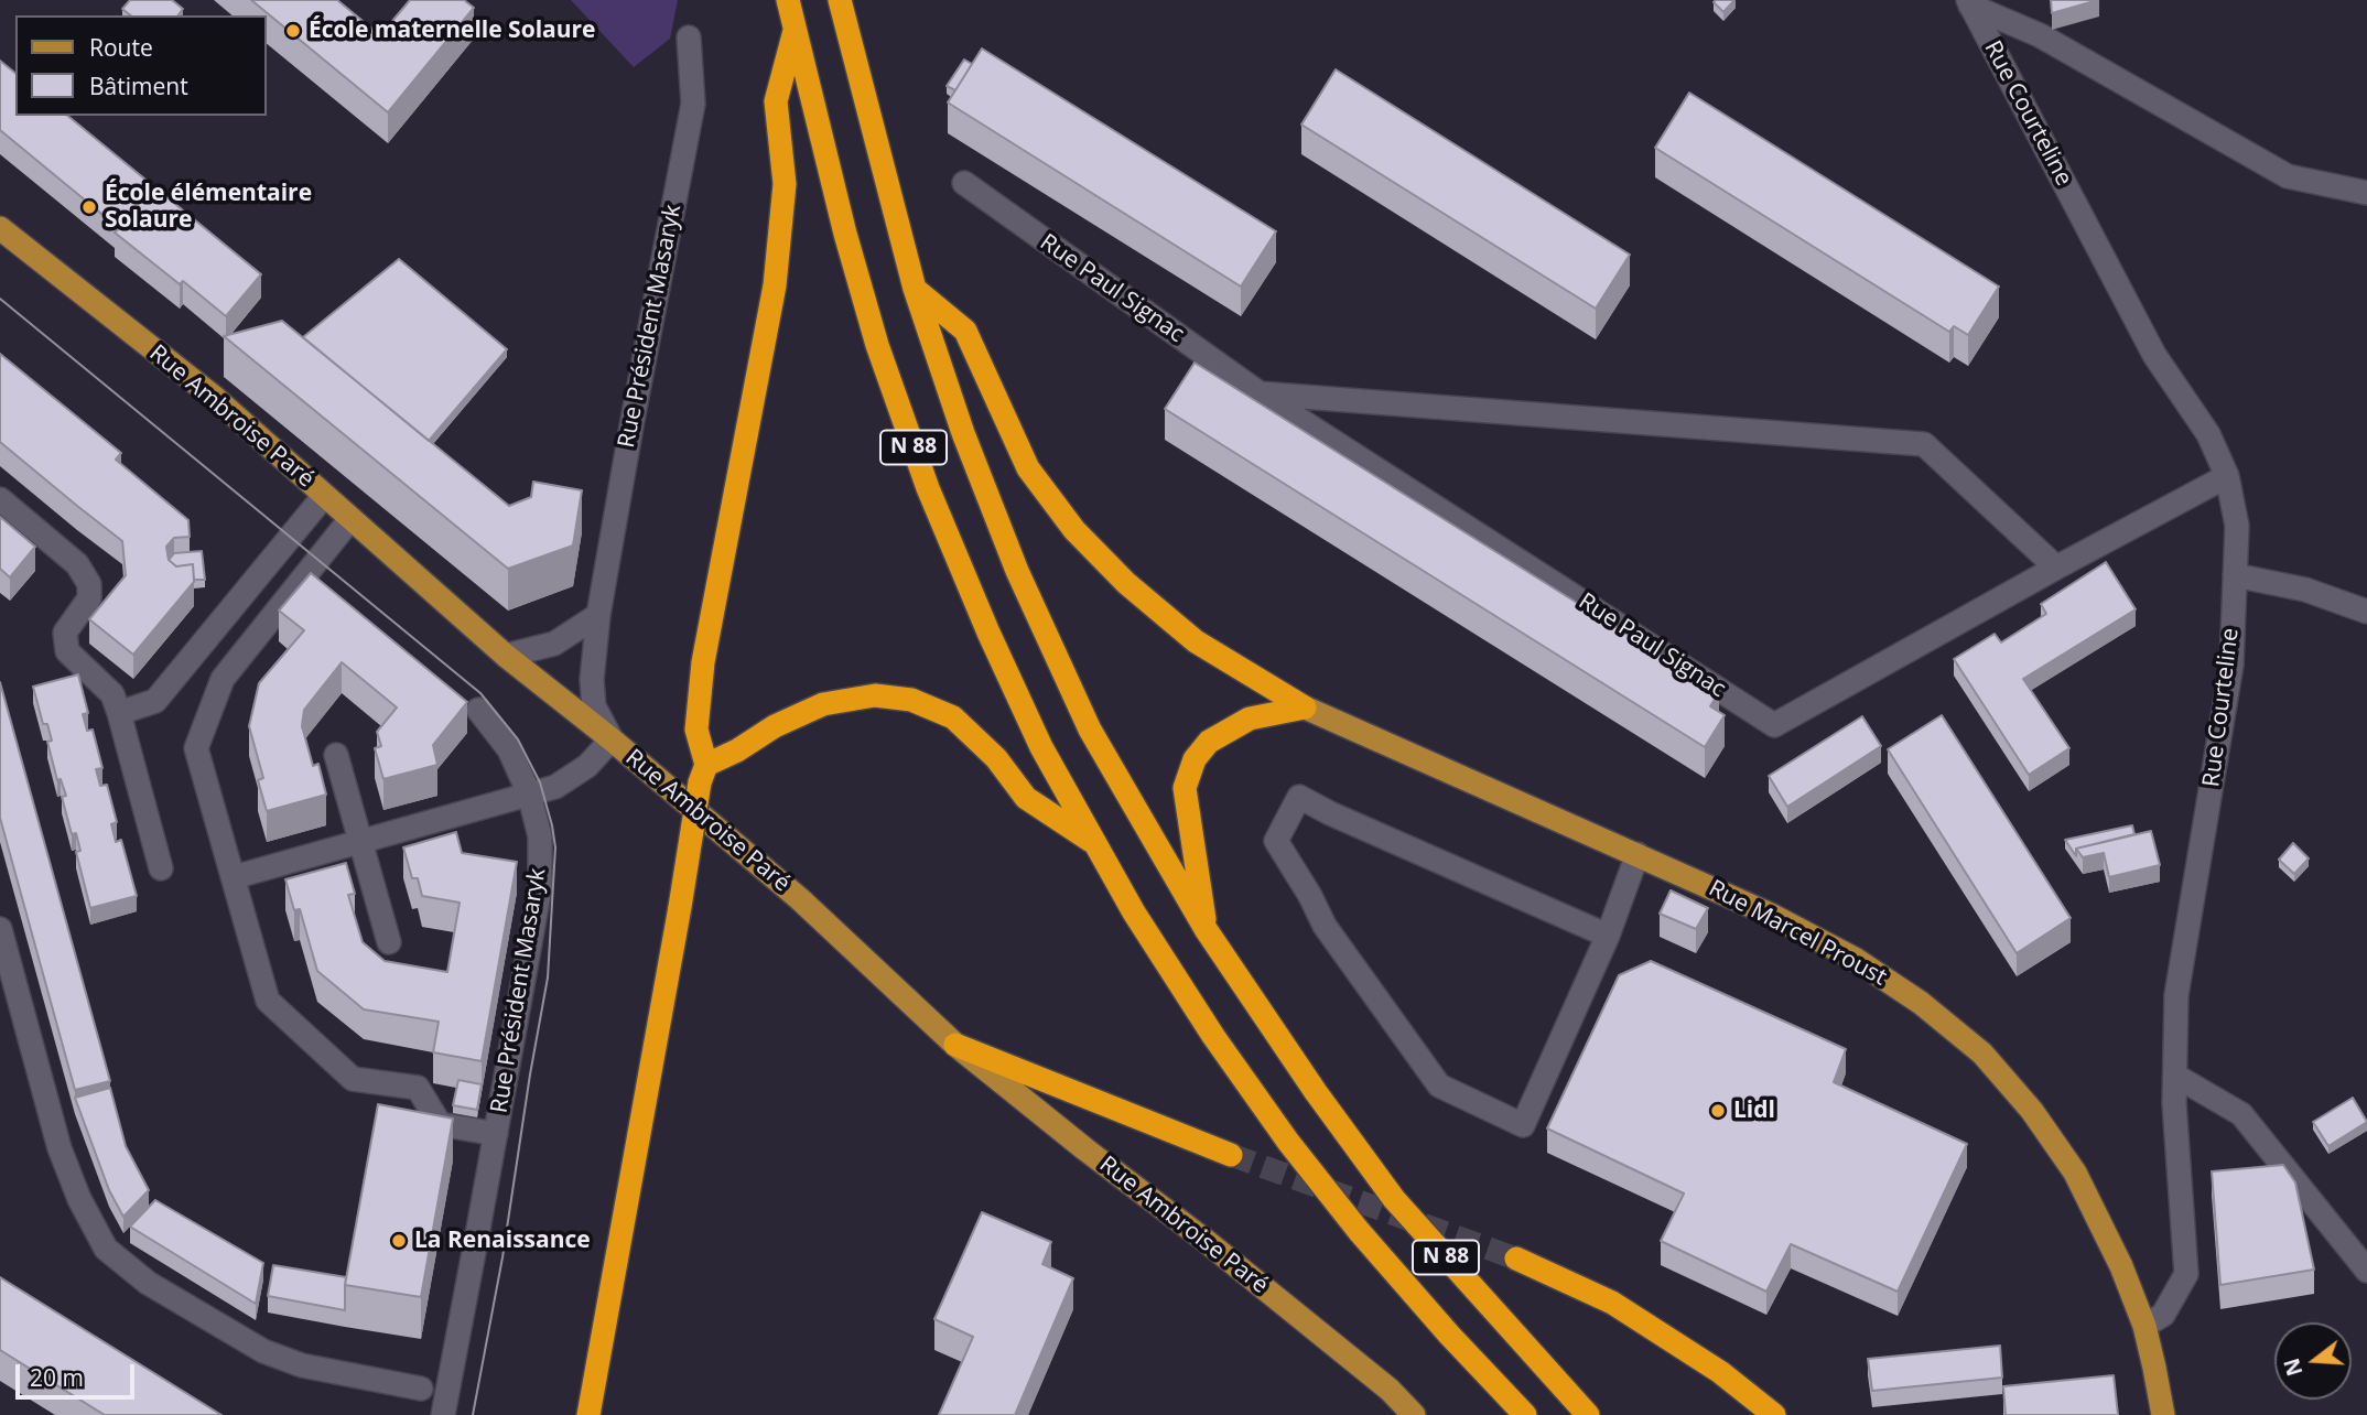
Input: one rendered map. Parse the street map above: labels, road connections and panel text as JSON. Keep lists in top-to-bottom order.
{
  "streets": {
    "highway": ["N 88"],
    "main road": ["Rue Ambroise Paré", "Rue Marcel Proust"],
    "street": ["Rue Courteline", "Rue Paul Signac", "Rue Président Masaryk"]
  },
  "crossings": [
    ["Rue Courteline", "Rue Paul Signac"],
    ["Rue Courteline", "Rue Marcel Proust"],
    ["Rue Président Masaryk", "Rue Ambroise Paré"]
  ],
  "places": [
    "École maternelle Solaure",
    "École élémentaire Solaure",
    "Lidl",
    "La Renaissance"
  ],
  "legend": ["Route", "Bâtiment"],
  "scale_bar": "20 m",
  "north": "left"
}
